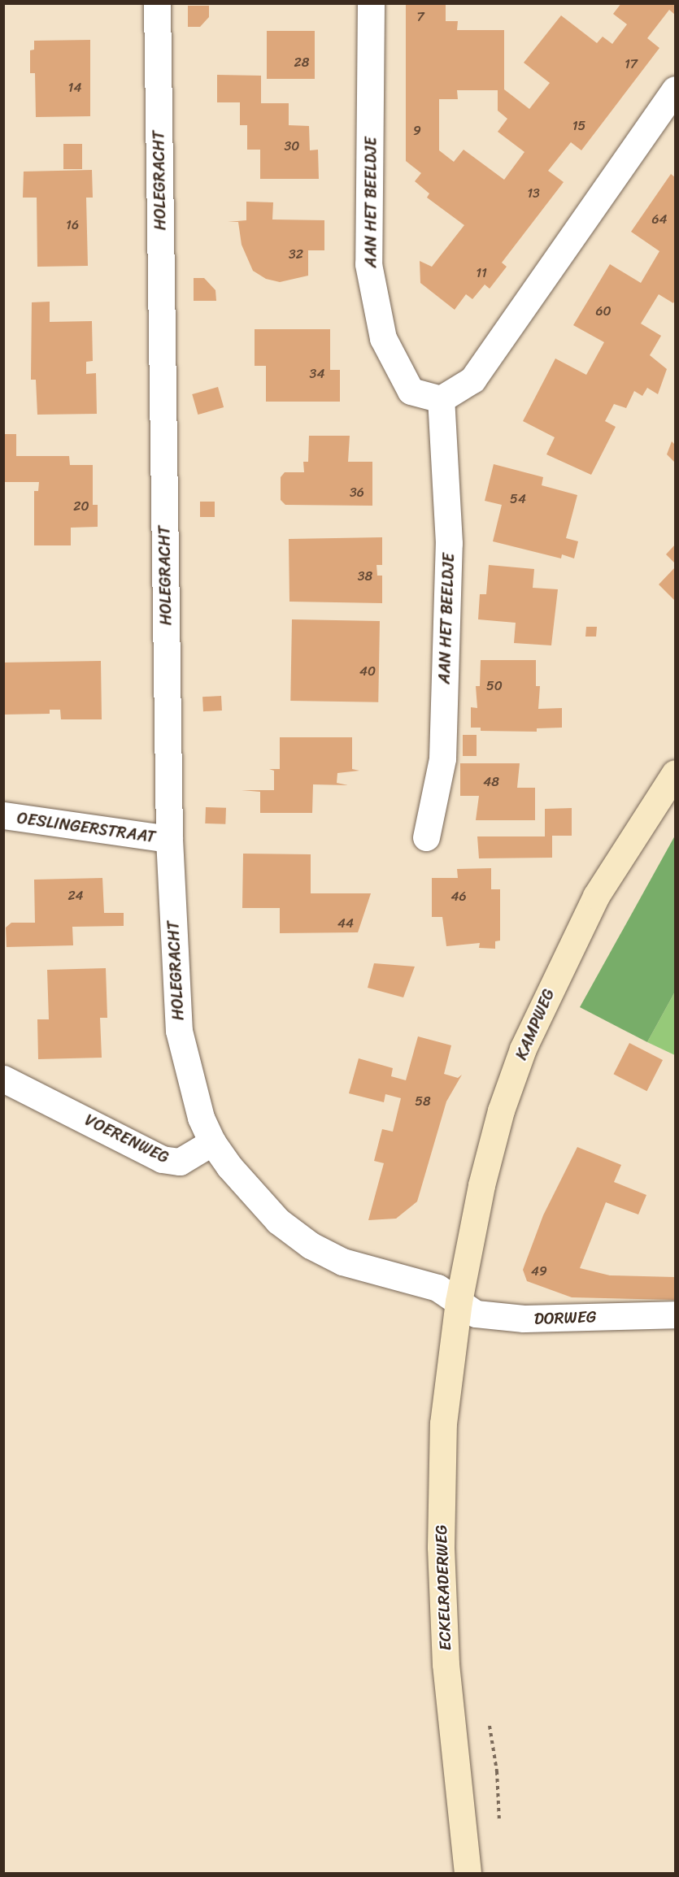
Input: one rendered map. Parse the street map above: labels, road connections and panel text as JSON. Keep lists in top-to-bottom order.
{
  "streets": {
    "main road": ["KAMPWEG", "ECKELRADERWEG"],
    "street": [
      "HOLEGRACHT",
      "AAN HET BEELDJE",
      "OESLINGERSTRAAT",
      "VOERENWEG",
      "DORWEG"
    ]
  },
  "crossings": [
    ["HOLEGRACHT", "OESLINGERSTRAAT"],
    ["HOLEGRACHT", "VOERENWEG"],
    ["KAMPWEG", "DORWEG"],
    ["KAMPWEG", "ECKELRADERWEG"],
    ["DORWEG", "ECKELRADERWEG"]
  ],
  "house_numbers": [
    "7",
    "28",
    "17",
    "14",
    "15",
    "9",
    "30",
    "13",
    "64",
    "16",
    "32",
    "11",
    "60",
    "34",
    "36",
    "54",
    "20",
    "38",
    "40",
    "50",
    "48",
    "24",
    "46",
    "44",
    "58",
    "49"
  ]
}
